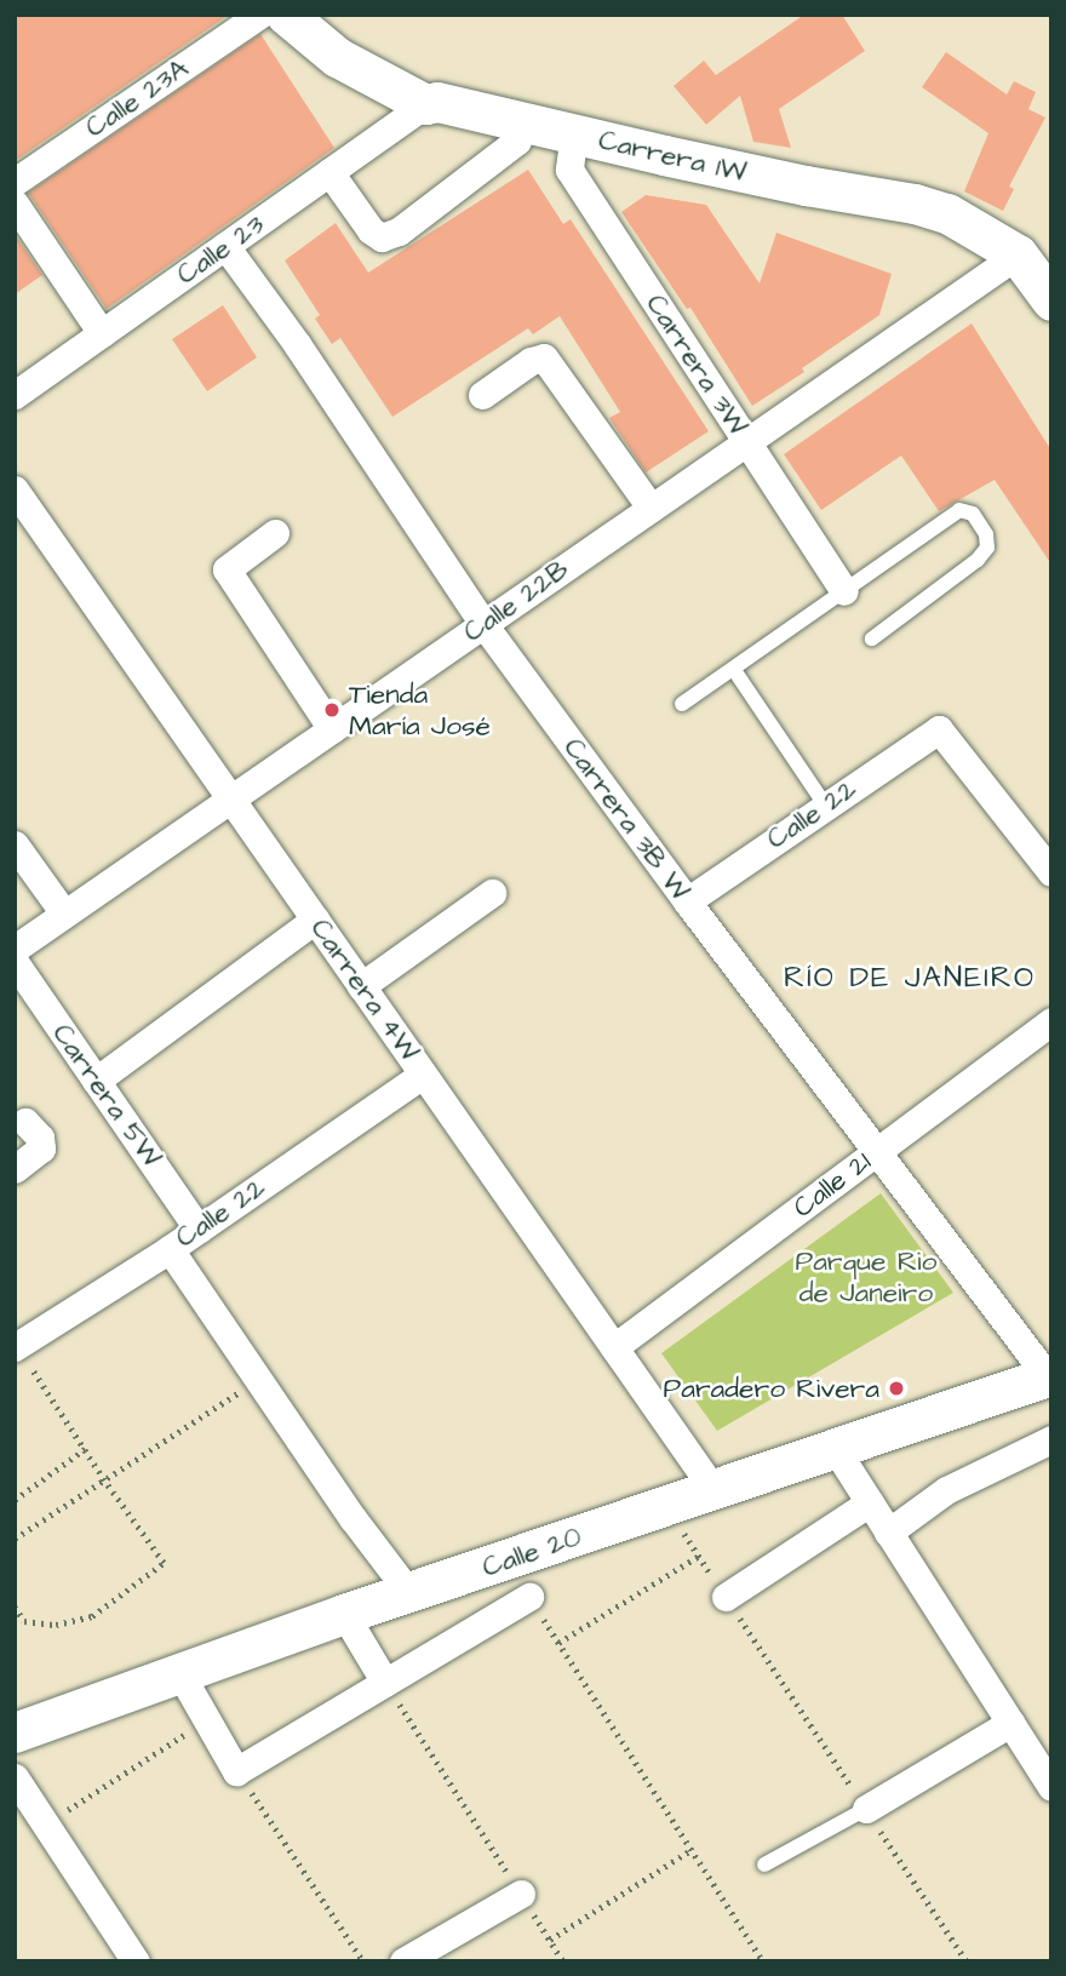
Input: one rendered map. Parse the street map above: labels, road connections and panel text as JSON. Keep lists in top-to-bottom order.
{
  "streets": {
    "main road": ["Carrera 1W", "Calle 20"],
    "street": [
      "Calle 23A",
      "Calle 23",
      "Carrera 3W",
      "Calle 22B",
      "Calle 22",
      "Carrera 3B W",
      "Carrera 4W",
      "Carrera 5W",
      "Calle 21"
    ]
  },
  "crossings": [
    ["Carrera 1W", "Calle 23"],
    ["Carrera 1W", "Carrera 3W"],
    ["Carrera 1W", "Calle 22B"],
    ["Calle 23", "Carrera 3B W"],
    ["Carrera 3W", "Calle 22B"],
    ["Calle 22B", "Carrera 3B W"],
    ["Calle 22B", "Carrera 4W"],
    ["Calle 22", "Carrera 3B W"],
    ["Calle 22", "Carrera 4W"],
    ["Calle 22", "Carrera 5W"],
    ["Carrera 3B W", "Calle 21"],
    ["Carrera 3B W", "Calle 20"],
    ["Carrera 4W", "Calle 21"],
    ["Carrera 4W", "Calle 20"]
  ],
  "districts": ["RÍO DE JANEIRO"],
  "parks": ["Parque Rio de Janeiro"],
  "places": ["Tienda María José", "Paradero Rivera"]
}
